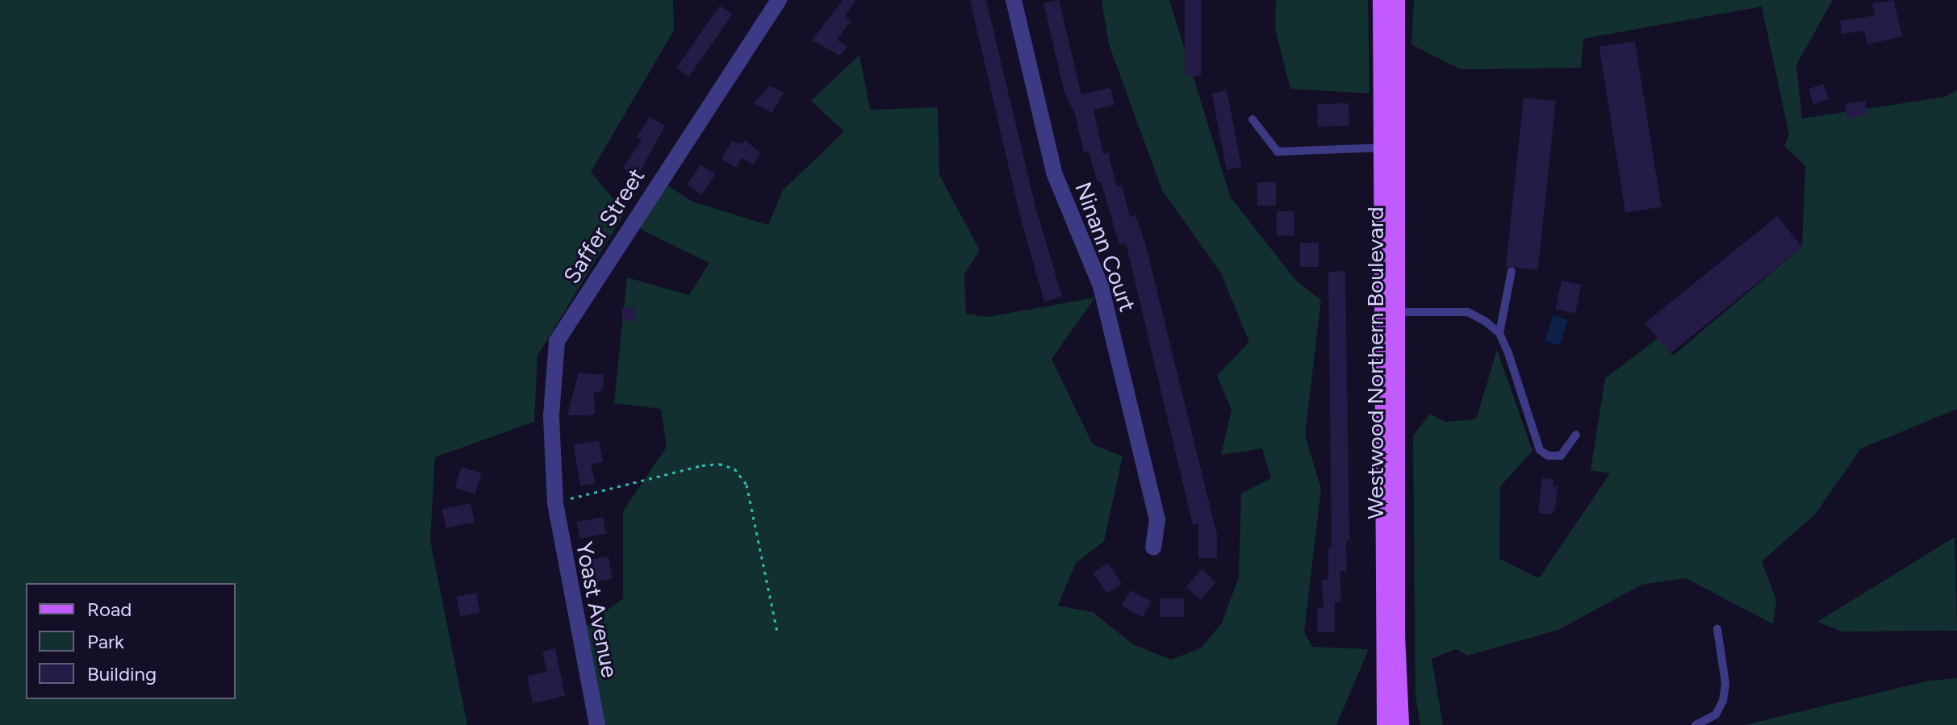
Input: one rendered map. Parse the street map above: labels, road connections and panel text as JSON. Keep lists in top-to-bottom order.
{
  "streets": {
    "main road": ["Westwood Northern Boulevard"],
    "street": ["Saffer Street", "Ninann Court", "Yoast Avenue"]
  },
  "crossings": [
    ["Saffer Street", "Yoast Avenue"]
  ],
  "legend": ["Road", "Park", "Building"]
}
